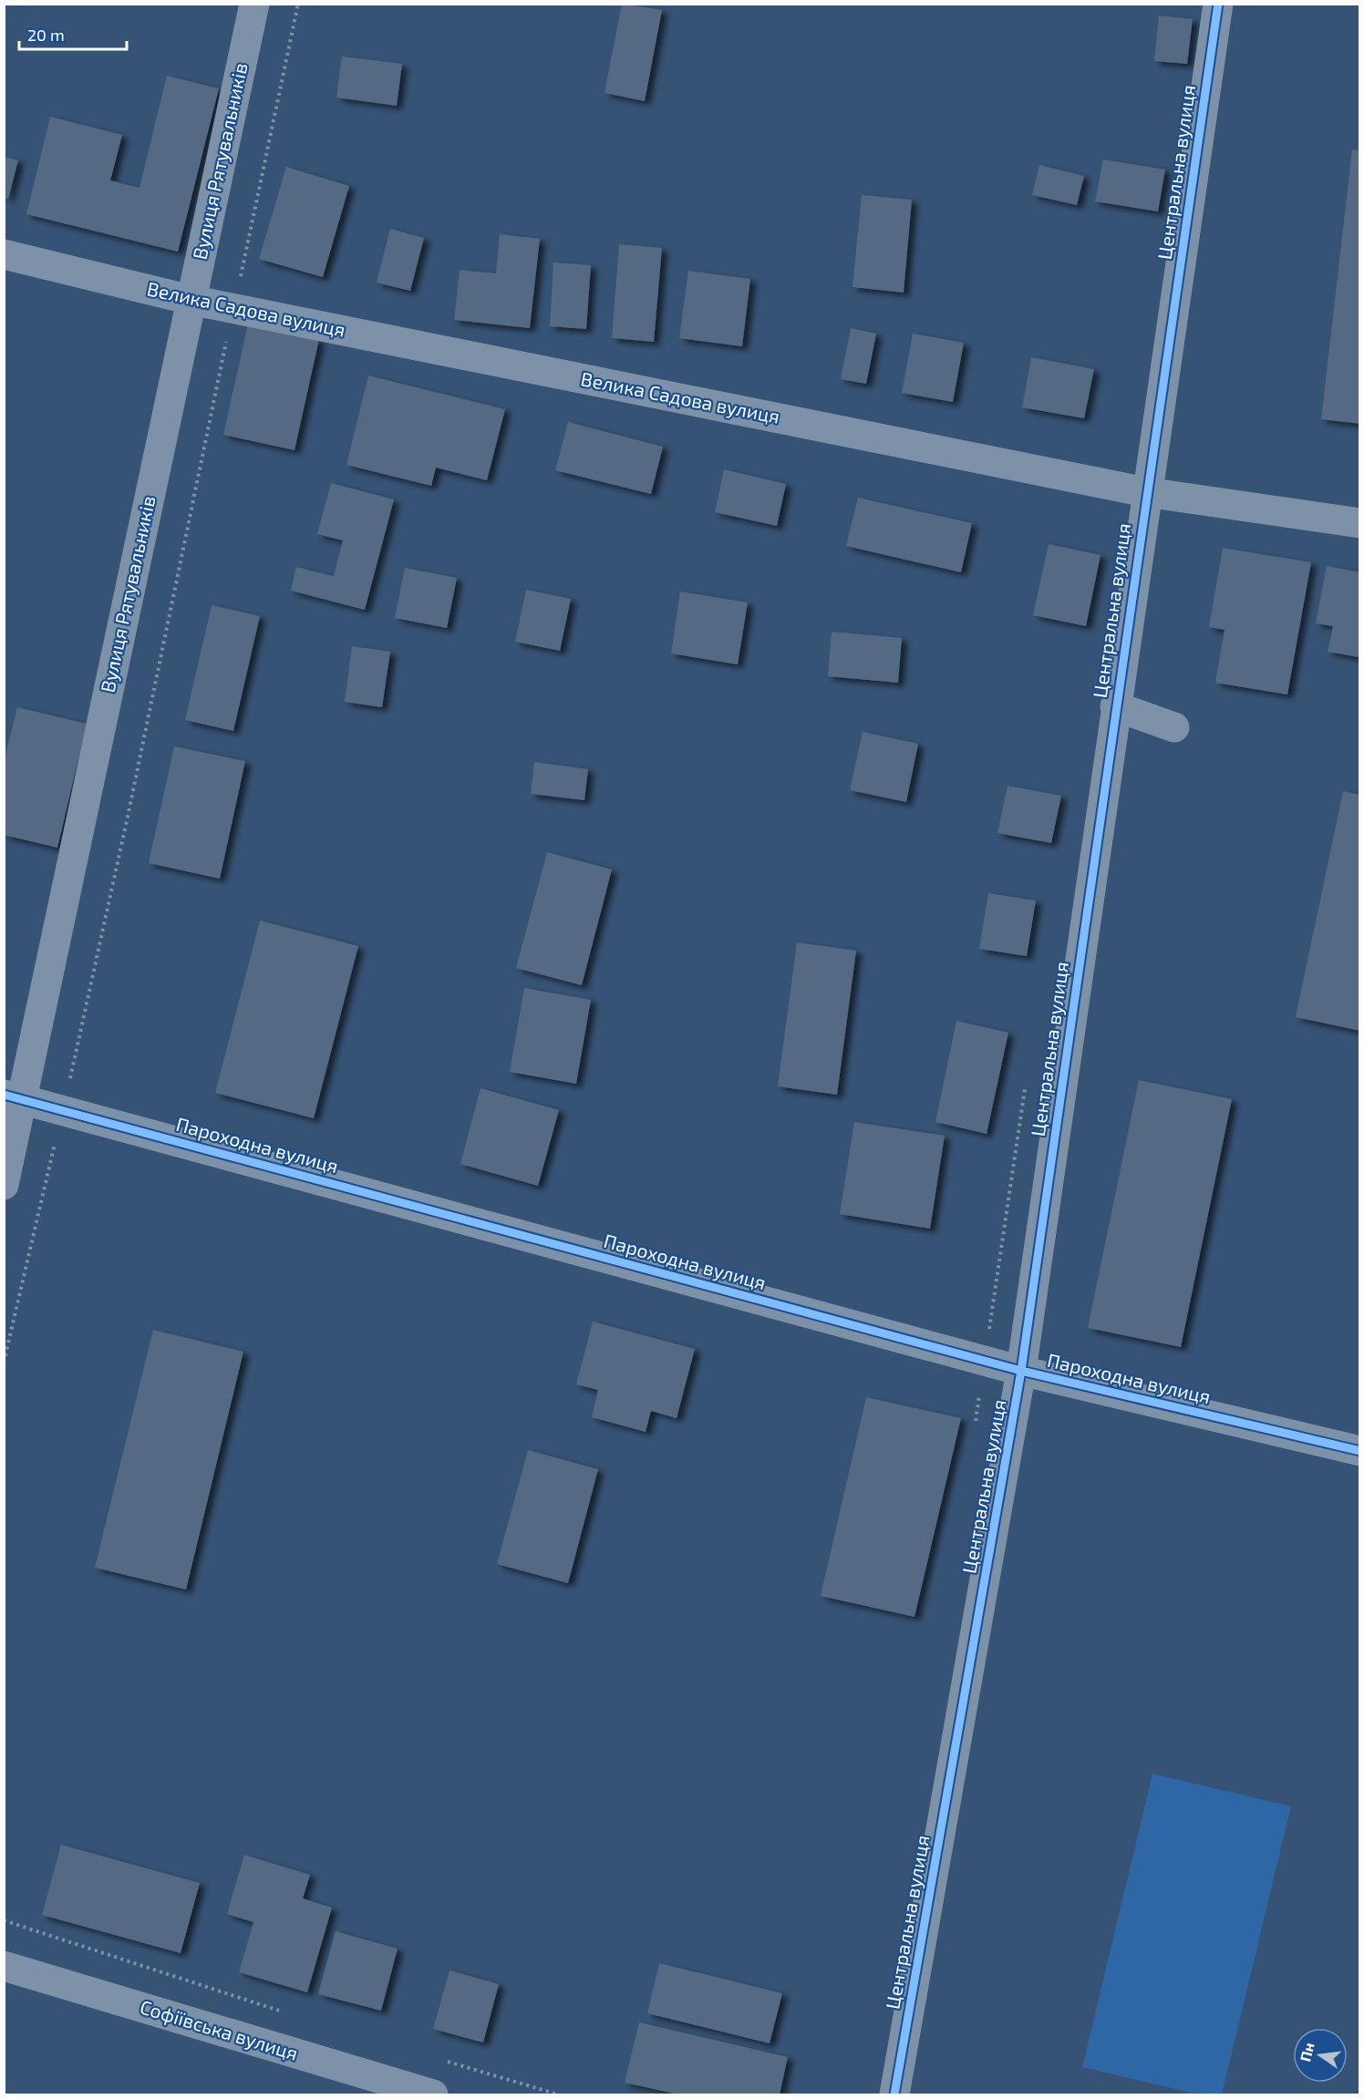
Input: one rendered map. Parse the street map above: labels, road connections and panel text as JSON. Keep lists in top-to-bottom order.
{
  "streets": {
    "street": [
      "Вулиця Рятувальників",
      "Центральна вулиця",
      "Велика Садова вулиця",
      "Пароходна вулиця",
      "Софіївська вулиця"
    ]
  },
  "crossings": [
    ["Вулиця Рятувальників", "Велика Садова вулиця"],
    ["Вулиця Рятувальників", "Пароходна вулиця"],
    ["Центральна вулиця", "Велика Садова вулиця"],
    ["Центральна вулиця", "Пароходна вулиця"]
  ],
  "scale_bar": "20 m",
  "north": "left"
}
